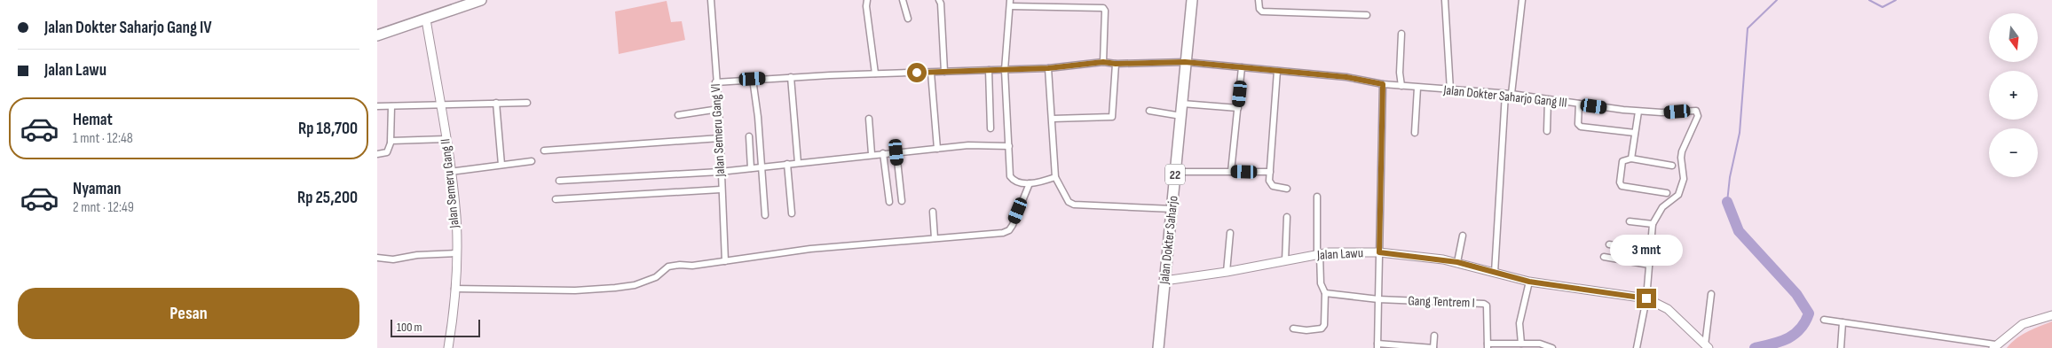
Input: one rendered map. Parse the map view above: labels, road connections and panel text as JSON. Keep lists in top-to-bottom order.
{
  "streets": {
    "highway": ["22", "Jalan Dokter Saharjo"],
    "street": [
      "Jalan Dokter Saharjo Gang III",
      "Jalan Semeru Gang VI",
      "Jalan Semeru Gang II",
      "Jalan Lawu",
      "Gang Tentrem I"
    ]
  },
  "crossings": [
    ["Jalan Dokter Saharjo Gang III", "Jalan Semeru Gang VI"],
    ["Jalan Dokter Saharjo Gang III", "Jalan Dokter Saharjo"],
    ["Jalan Dokter Saharjo", "Jalan Lawu"]
  ],
  "scale_bar": "100 m",
  "north": "bottom",
  "page": {
    "banner": ["Jalan Dokter Saharjo Gang IV", "Jalan Lawu"],
    "map_buttons": ["+", "−"],
    "list": [
      {
        "name": "Hemat",
        "note": "1 mnt · 12:48",
        "value": "Rp 18,700"
      },
      {
        "name": "Nyaman",
        "note": "2 mnt · 12:49",
        "value": "Rp 25,200"
      }
    ],
    "bubble": "3 mnt",
    "buttons": "Pesan",
    "scale": "100 m"
  }
}
